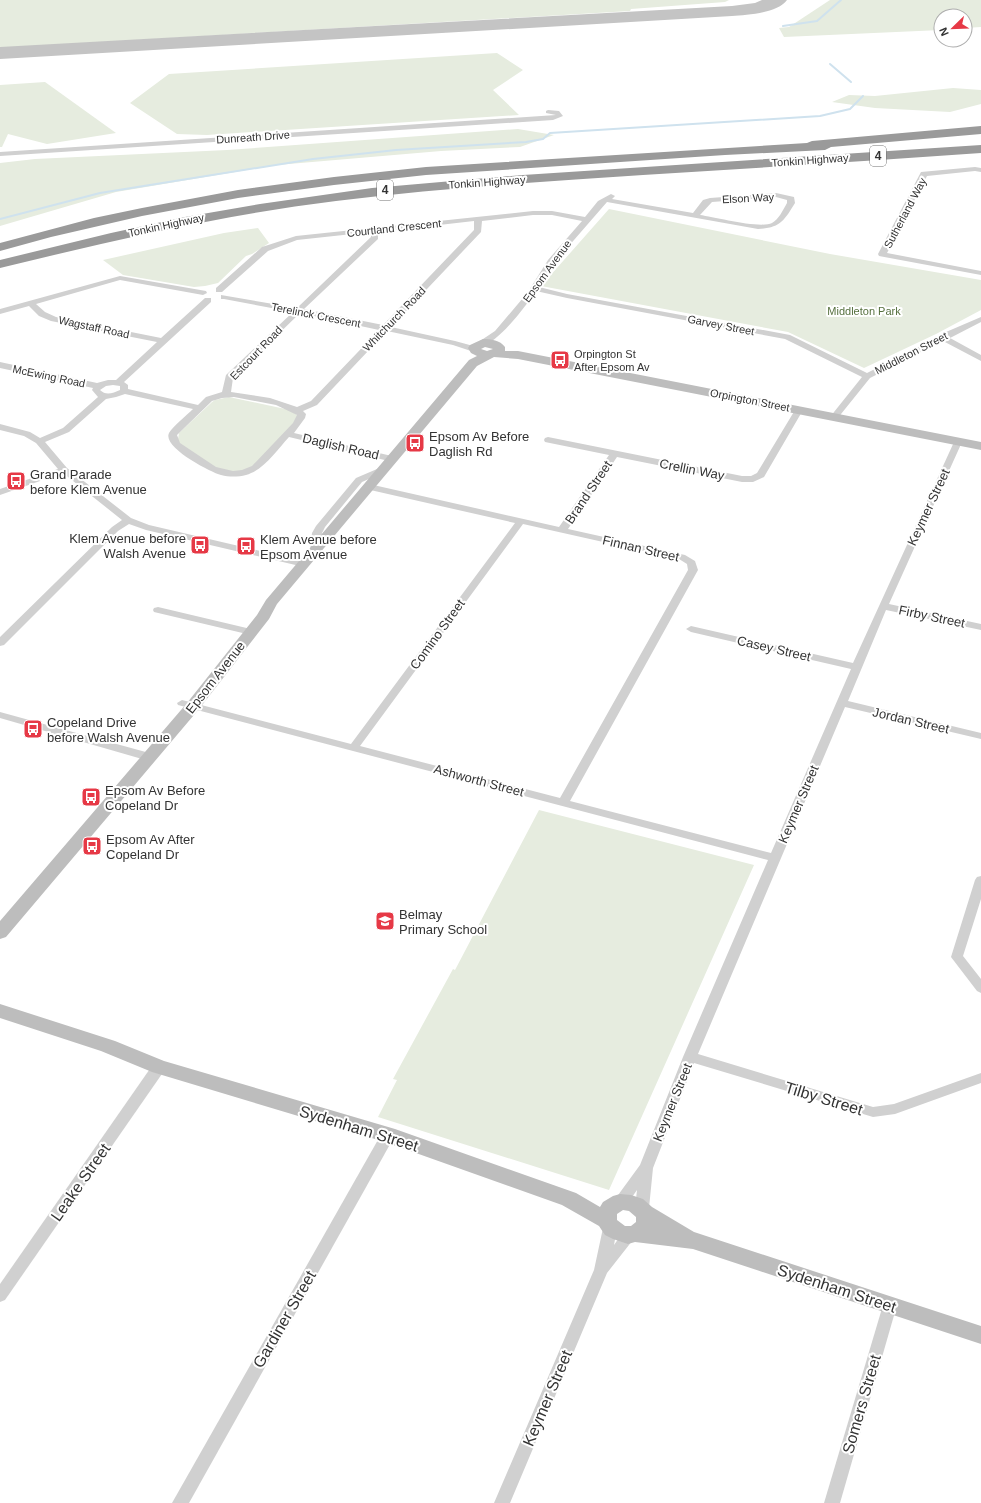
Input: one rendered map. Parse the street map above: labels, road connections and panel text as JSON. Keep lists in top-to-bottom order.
{
  "streets": {
    "highway": ["4", "Tonkin Highway"],
    "street": [
      "Dunreath Drive",
      "Elson Way",
      "Sutherland Way",
      "Courtland Crescent",
      "Epsom Avenue",
      "Terelinck Crescent",
      "Whitchurch Road",
      "Garvey Street",
      "Wagstaff Road",
      "Estcourt Road",
      "Middleton Street",
      "McEwing Road",
      "Orpington Street",
      "Daglish Road",
      "Crellin Way",
      "Brand Street",
      "Keymer Street",
      "Finnan Street",
      "Firby Street",
      "Comino Street",
      "Casey Street",
      "Jordan Street",
      "Ashworth Street",
      "Tilby Street",
      "Sydenham Street",
      "Leake Street",
      "Gardiner Street",
      "Somers Street"
    ]
  },
  "crossings": [
    ["Elson Way", "Epsom Avenue"],
    ["Courtland Crescent", "Epsom Avenue"],
    ["Courtland Crescent", "Whitchurch Road"],
    ["Courtland Crescent", "Estcourt Road"],
    ["Epsom Avenue", "Terelinck Crescent"],
    ["Epsom Avenue", "Garvey Street"],
    ["Epsom Avenue", "Orpington Street"],
    ["Epsom Avenue", "Daglish Road"],
    ["Epsom Avenue", "Finnan Street"],
    ["Epsom Avenue", "Ashworth Street"],
    ["Terelinck Crescent", "Whitchurch Road"],
    ["Terelinck Crescent", "Estcourt Road"],
    ["Terelinck Crescent", "Orpington Street"],
    ["Garvey Street", "Middleton Street"],
    ["Middleton Street", "Orpington Street"],
    ["Orpington Street", "Crellin Way"],
    ["Orpington Street", "Keymer Street"],
    ["Crellin Way", "Brand Street"],
    ["Brand Street", "Finnan Street"],
    ["Keymer Street", "Firby Street"],
    ["Keymer Street", "Casey Street"],
    ["Keymer Street", "Jordan Street"],
    ["Keymer Street", "Ashworth Street"],
    ["Keymer Street", "Tilby Street"],
    ["Keymer Street", "Sydenham Street"],
    ["Finnan Street", "Comino Street"],
    ["Finnan Street", "Ashworth Street"],
    ["Comino Street", "Ashworth Street"],
    ["Sydenham Street", "Leake Street"],
    ["Sydenham Street", "Gardiner Street"],
    ["Sydenham Street", "Somers Street"]
  ],
  "parks": ["Middleton Park"],
  "places": {
    "bus stop": [
      "Orpington St After Epsom Av",
      "Epsom Av Before Daglish Rd",
      "Grand Parade before Klem Avenue",
      "Klem Avenue before Walsh Avenue",
      "Klem Avenue before Epsom Avenue",
      "Copeland Drive before Walsh Avenue",
      "Epsom Av Before Copeland Dr",
      "Epsom Av After Copeland Dr"
    ],
    "school or university": ["Belmay Primary School"]
  },
  "north": "bottom left"
}
